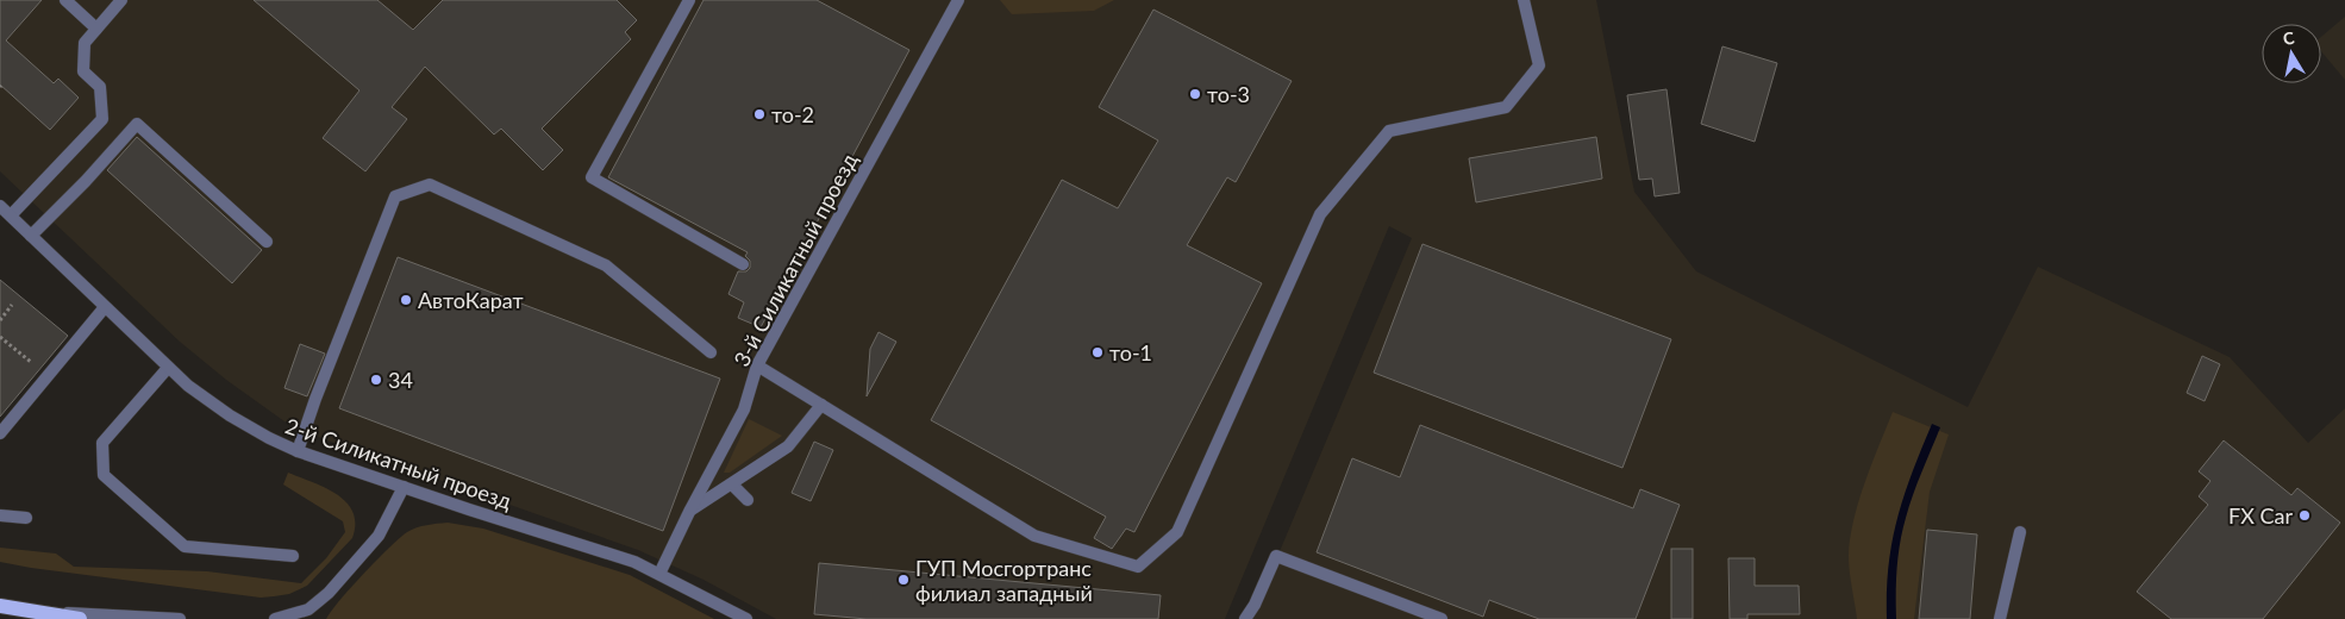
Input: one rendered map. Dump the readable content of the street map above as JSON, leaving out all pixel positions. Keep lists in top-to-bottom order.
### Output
{
  "streets": {
    "street": ["3-й Силикатный проезд", "2-й Силикатный проезд"]
  },
  "crossings": [
    ["3-й Силикатный проезд", "2-й Силикатный проезд"]
  ],
  "places": [
    "то-3",
    "то-2",
    "АвтоКарат",
    "то-1",
    "34",
    "FX Car",
    "ГУП Мосгортранс филиал западный"
  ],
  "north": "top"
}
